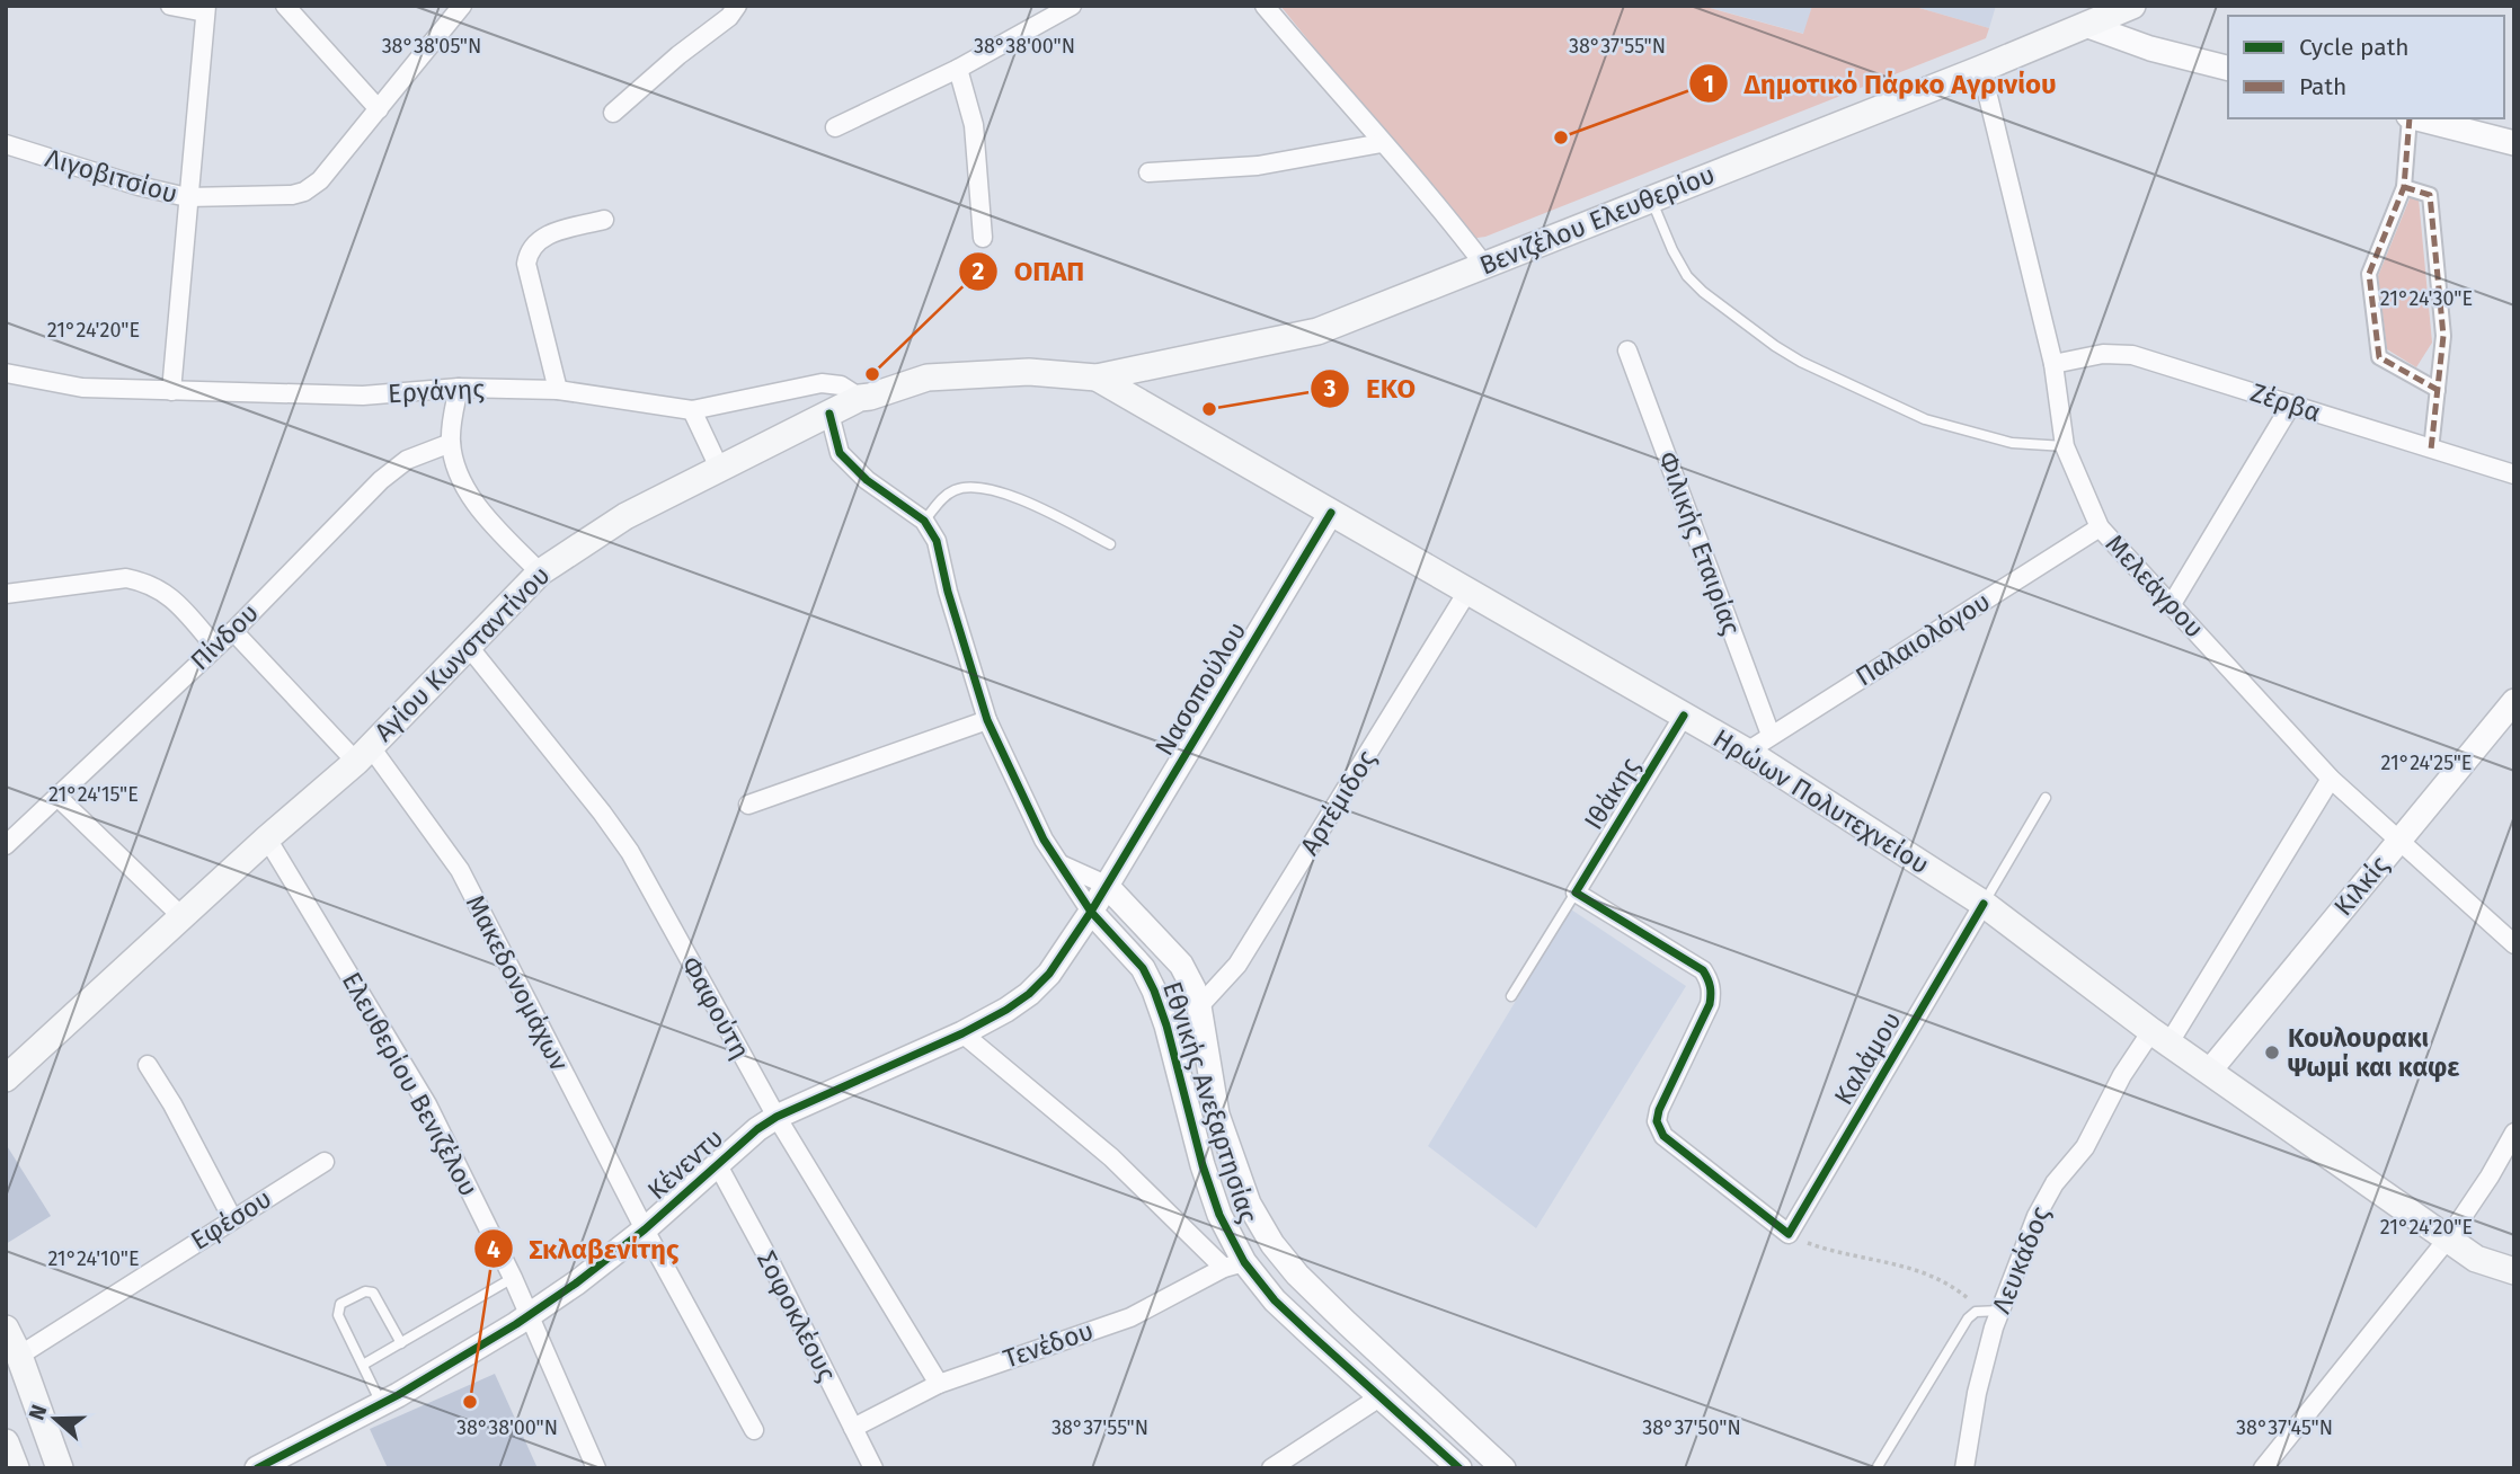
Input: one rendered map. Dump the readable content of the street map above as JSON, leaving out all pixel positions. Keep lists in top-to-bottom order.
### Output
{
  "streets": {
    "main road": ["Βενιζέλου Ελευθερίου", "Αγίου Κωνσταντίνου", "Ηρώων Πολυτεχνείου"],
    "street": [
      "Λιγοβιτσίου",
      "Εργάνης",
      "Ζέρβα",
      "Φιλικής Εταιρίας",
      "Μελεάγρου",
      "Πίνδου",
      "Παλαιολόγου",
      "Νασοπούλου",
      "Ιθάκης",
      "Αρτέμιδος",
      "Κιλκίς",
      "Μακεδονομάχων",
      "Φαφούτη",
      "Καλάμου",
      "Ελευθερίου Βενιζέλου",
      "Εθνικής Ανεξαρτησίας",
      "Κένεντυ",
      "Εφέσου",
      "Λευκάδος",
      "Σοφοκλέους",
      "Τενέδου"
    ]
  },
  "crossings": [
    ["Βενιζέλου Ελευθερίου", "Μελεάγρου"],
    ["Βενιζέλου Ελευθερίου", "Αγίου Κωνσταντίνου"],
    ["Βενιζέλου Ελευθερίου", "Ηρώων Πολυτεχνείου"],
    ["Εργάνης", "Αγίου Κωνσταντίνου"],
    ["Ζέρβα", "Μελεάγρου"],
    ["Φιλικής Εταιρίας", "Παλαιολόγου"],
    ["Μελεάγρου", "Παλαιολόγου"],
    ["Μελεάγρου", "Κιλκίς"],
    ["Μελεάγρου", "Λευκάδος"],
    ["Πίνδου", "Μακεδονομάχων"],
    ["Παλαιολόγου", "Ηρώων Πολυτεχνείου"],
    ["Αγίου Κωνσταντίνου", "Ηρώων Πολυτεχνείου"],
    ["Αγίου Κωνσταντίνου", "Μακεδονομάχων"],
    ["Αγίου Κωνσταντίνου", "Φαφούτη"],
    ["Αγίου Κωνσταντίνου", "Ελευθερίου Βενιζέλου"],
    ["Νασοπούλου", "Ηρώων Πολυτεχνείου"],
    ["Νασοπούλου", "Εθνικής Ανεξαρτησίας"],
    ["Νασοπούλου", "Κένεντυ"],
    ["Ιθάκης", "Ηρώων Πολυτεχνείου"],
    ["Ηρώων Πολυτεχνείου", "Αρτέμιδος"],
    ["Ηρώων Πολυτεχνείου", "Κιλκίς"],
    ["Ηρώων Πολυτεχνείου", "Καλάμου"],
    ["Ηρώων Πολυτεχνείου", "Λευκάδος"],
    ["Μακεδονομάχων", "Κένεντυ"],
    ["Φαφούτη", "Κένεντυ"],
    ["Φαφούτη", "Τενέδου"],
    ["Ελευθερίου Βενιζέλου", "Κένεντυ"],
    ["Εθνικής Ανεξαρτησίας", "Κένεντυ"],
    ["Εθνικής Ανεξαρτησίας", "Τενέδου"],
    ["Κένεντυ", "Σοφοκλέους"],
    ["Σοφοκλέους", "Τενέδου"]
  ],
  "places": [
    "Δημοτικό Πάρκο Αγρινίου",
    "ΟΠΑΠ",
    "EKO",
    "Κουλουρακι Ψωμί και καφε",
    "Σκλαβενίτης"
  ],
  "legend": ["Cycle path", "Path"],
  "north": "left",
  "coordinates": [
    "38°38'05\"N",
    "38°38'00\"N",
    "38°37'55\"N",
    "21°24'30\"E",
    "21°24'20\"E",
    "21°24'25\"E",
    "21°24'15\"E",
    "21°24'10\"E",
    "38°37'50\"N",
    "38°37'45\"N"
  ]
}
